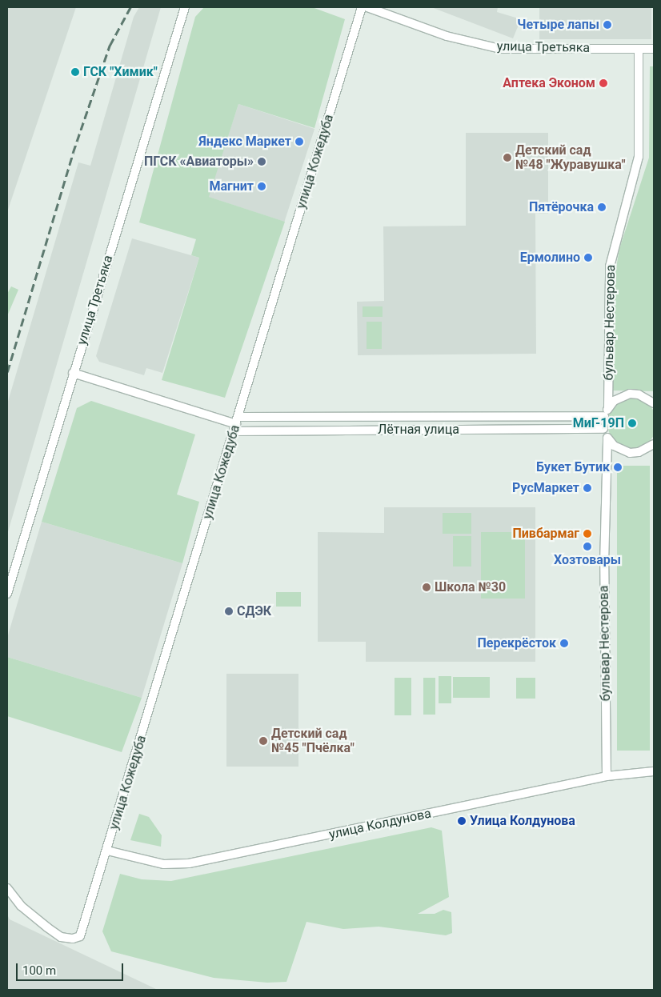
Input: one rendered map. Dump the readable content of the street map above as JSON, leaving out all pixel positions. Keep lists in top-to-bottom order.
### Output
{
  "streets": {
    "street": [
      "улица Третьяка",
      "улица Кожедуба",
      "бульвар Нестерова",
      "Лётная улица",
      "улица Колдунова"
    ]
  },
  "crossings": [
    ["улица Третьяка", "бульвар Нестерова"],
    ["улица Третьяка", "Лётная улица"],
    ["улица Кожедуба", "Лётная улица"],
    ["улица Кожедуба", "улица Колдунова"],
    ["бульвар Нестерова", "улица Колдунова"]
  ],
  "places": [
    "Четыре лапы",
    "ГСК \"Химик\"",
    "Аптека Эконом",
    "Яндекс Маркет",
    "Детский сад №48 \"Журавушка\"",
    "ПГСК «Авиаторы»",
    "Магнит",
    "Пятёрочка",
    "Ермолино",
    "МиГ-19П",
    "Букет Бутик",
    "РусМаркет",
    "Пивбармаг",
    "Хозтовары",
    "Школа №30",
    "СДЭК",
    "Перекрёсток",
    "Детский сад №45 \"Пчёлка\"",
    "Улица Колдунова"
  ],
  "scale_bar": "100 m"
}
